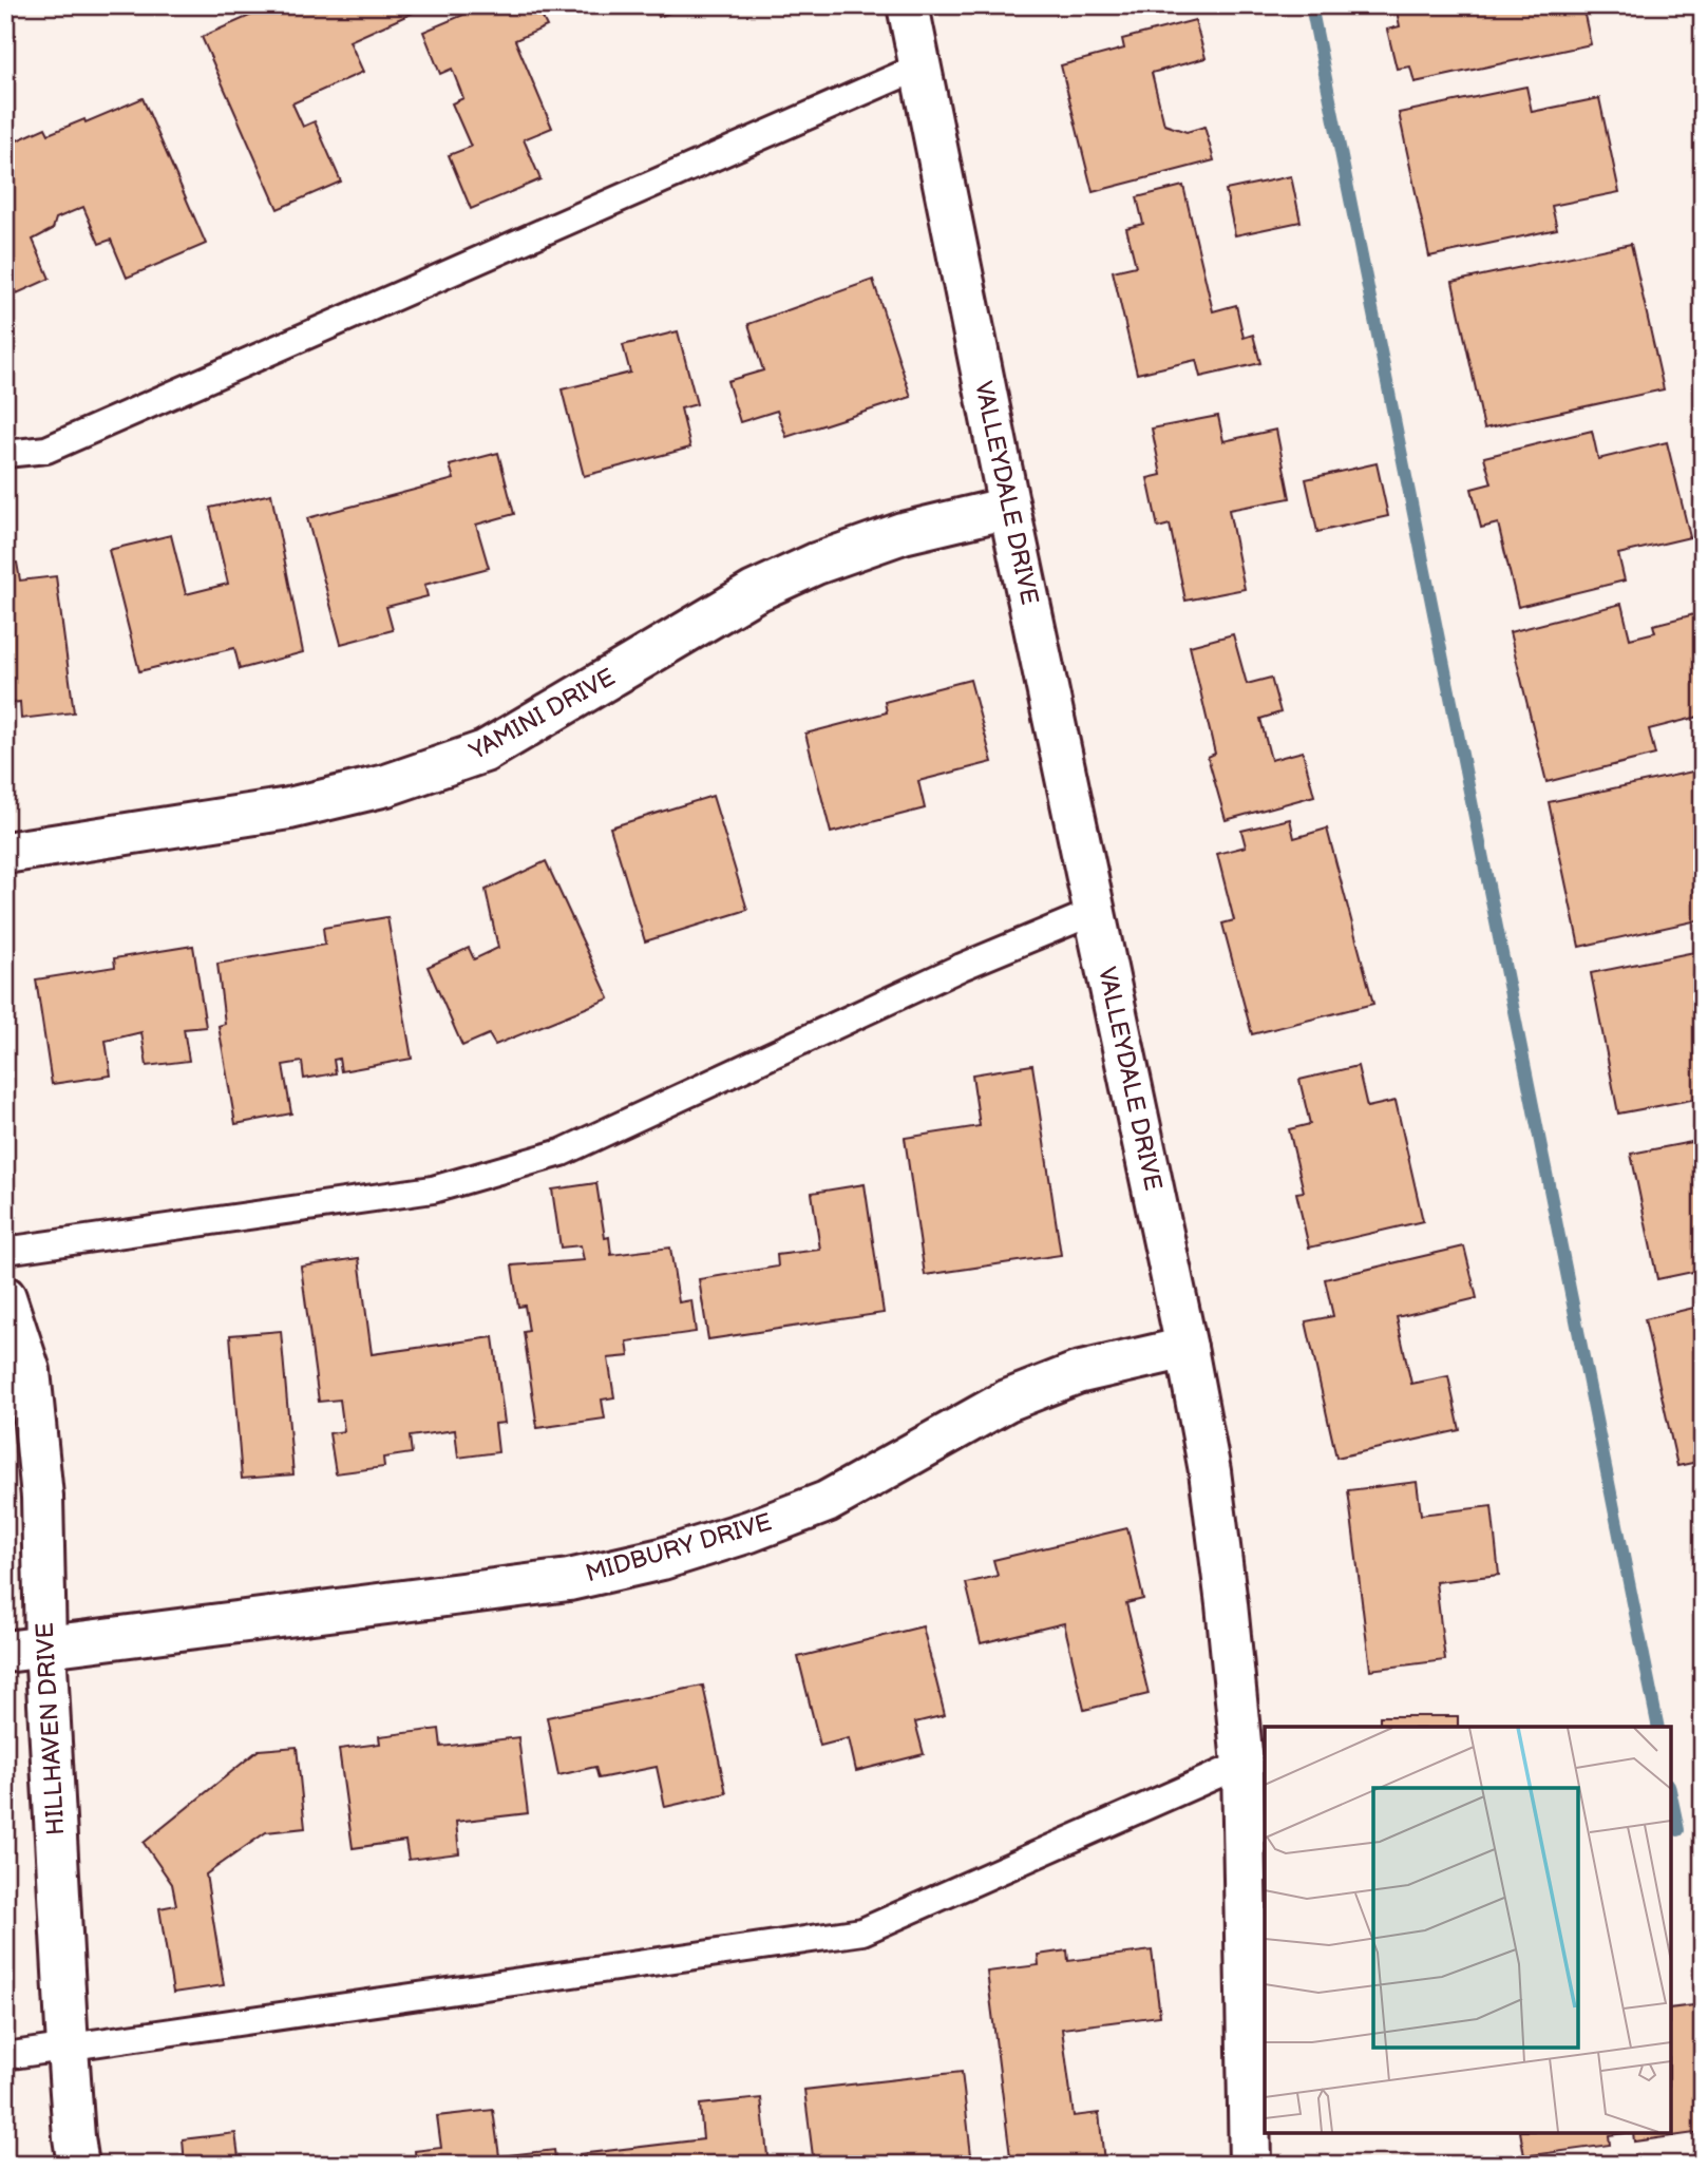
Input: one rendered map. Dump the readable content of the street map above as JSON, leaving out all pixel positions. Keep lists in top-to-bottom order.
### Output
{
  "streets": {
    "street": [
      "VALLEYDALE DRIVE",
      "YAMINI DRIVE",
      "MIDBURY DRIVE",
      "HILLHAVEN DRIVE"
    ]
  },
  "crossings": [
    ["VALLEYDALE DRIVE", "YAMINI DRIVE"],
    ["VALLEYDALE DRIVE", "MIDBURY DRIVE"],
    ["MIDBURY DRIVE", "HILLHAVEN DRIVE"]
  ]
}
